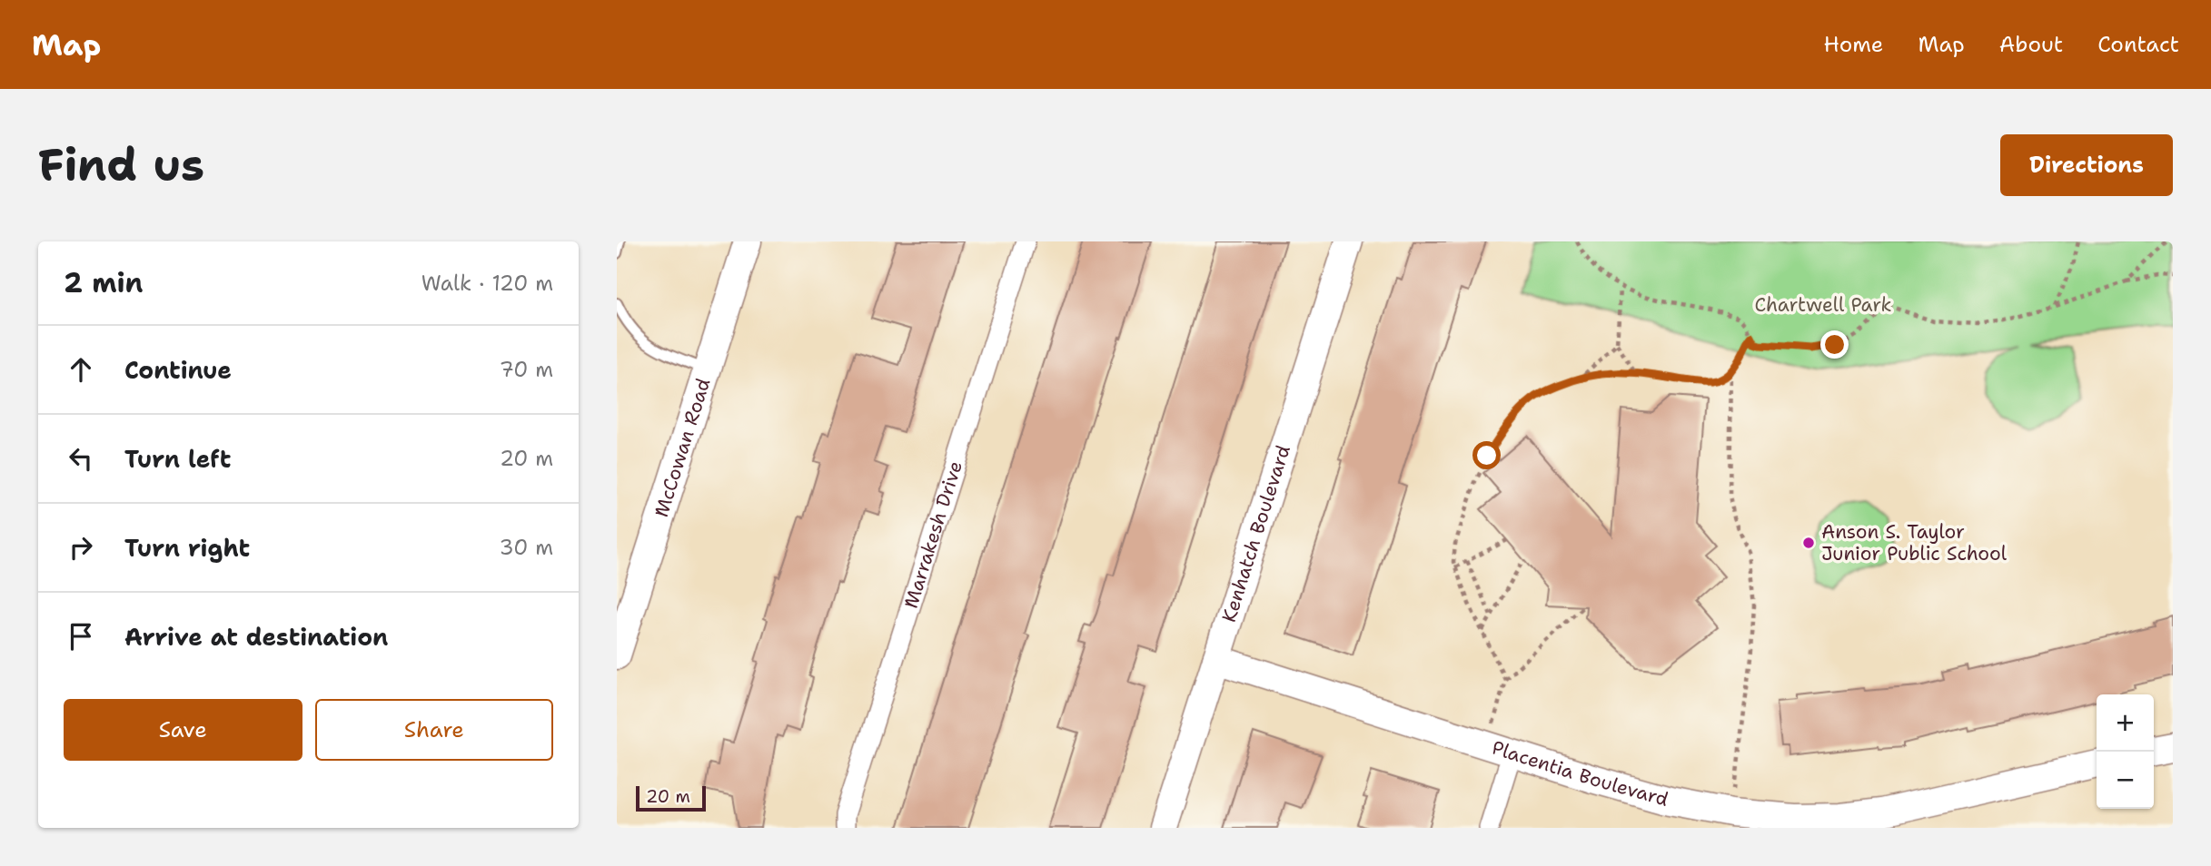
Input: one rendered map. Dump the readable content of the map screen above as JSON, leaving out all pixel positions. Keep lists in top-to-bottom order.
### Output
{
  "streets": {
    "street": [
      "McCowan Road",
      "Marrakesh Drive",
      "Kenhatch Boulevard",
      "Placentia Boulevard"
    ]
  },
  "crossings": [
    ["Kenhatch Boulevard", "Placentia Boulevard"]
  ],
  "parks": ["Chartwell Park"],
  "places": ["Anson S. Taylor Junior Public School"],
  "scale_bar": "20 m",
  "page": {
    "header": "Map",
    "nav": [
      "Home",
      "Map",
      "About",
      "Contact"
    ],
    "buttons": [
      "Directions",
      ["Save", "Share"]
    ],
    "title": "Find us",
    "heading": ["2 min", "Walk · 120 m"],
    "list": [
      ["Continue", "70 m"],
      ["Turn left", "20 m"],
      ["Turn right", "30 m"],
      "Arrive at destination"
    ],
    "map_buttons": ["+", "−"],
    "scale": "20 m"
  }
}
